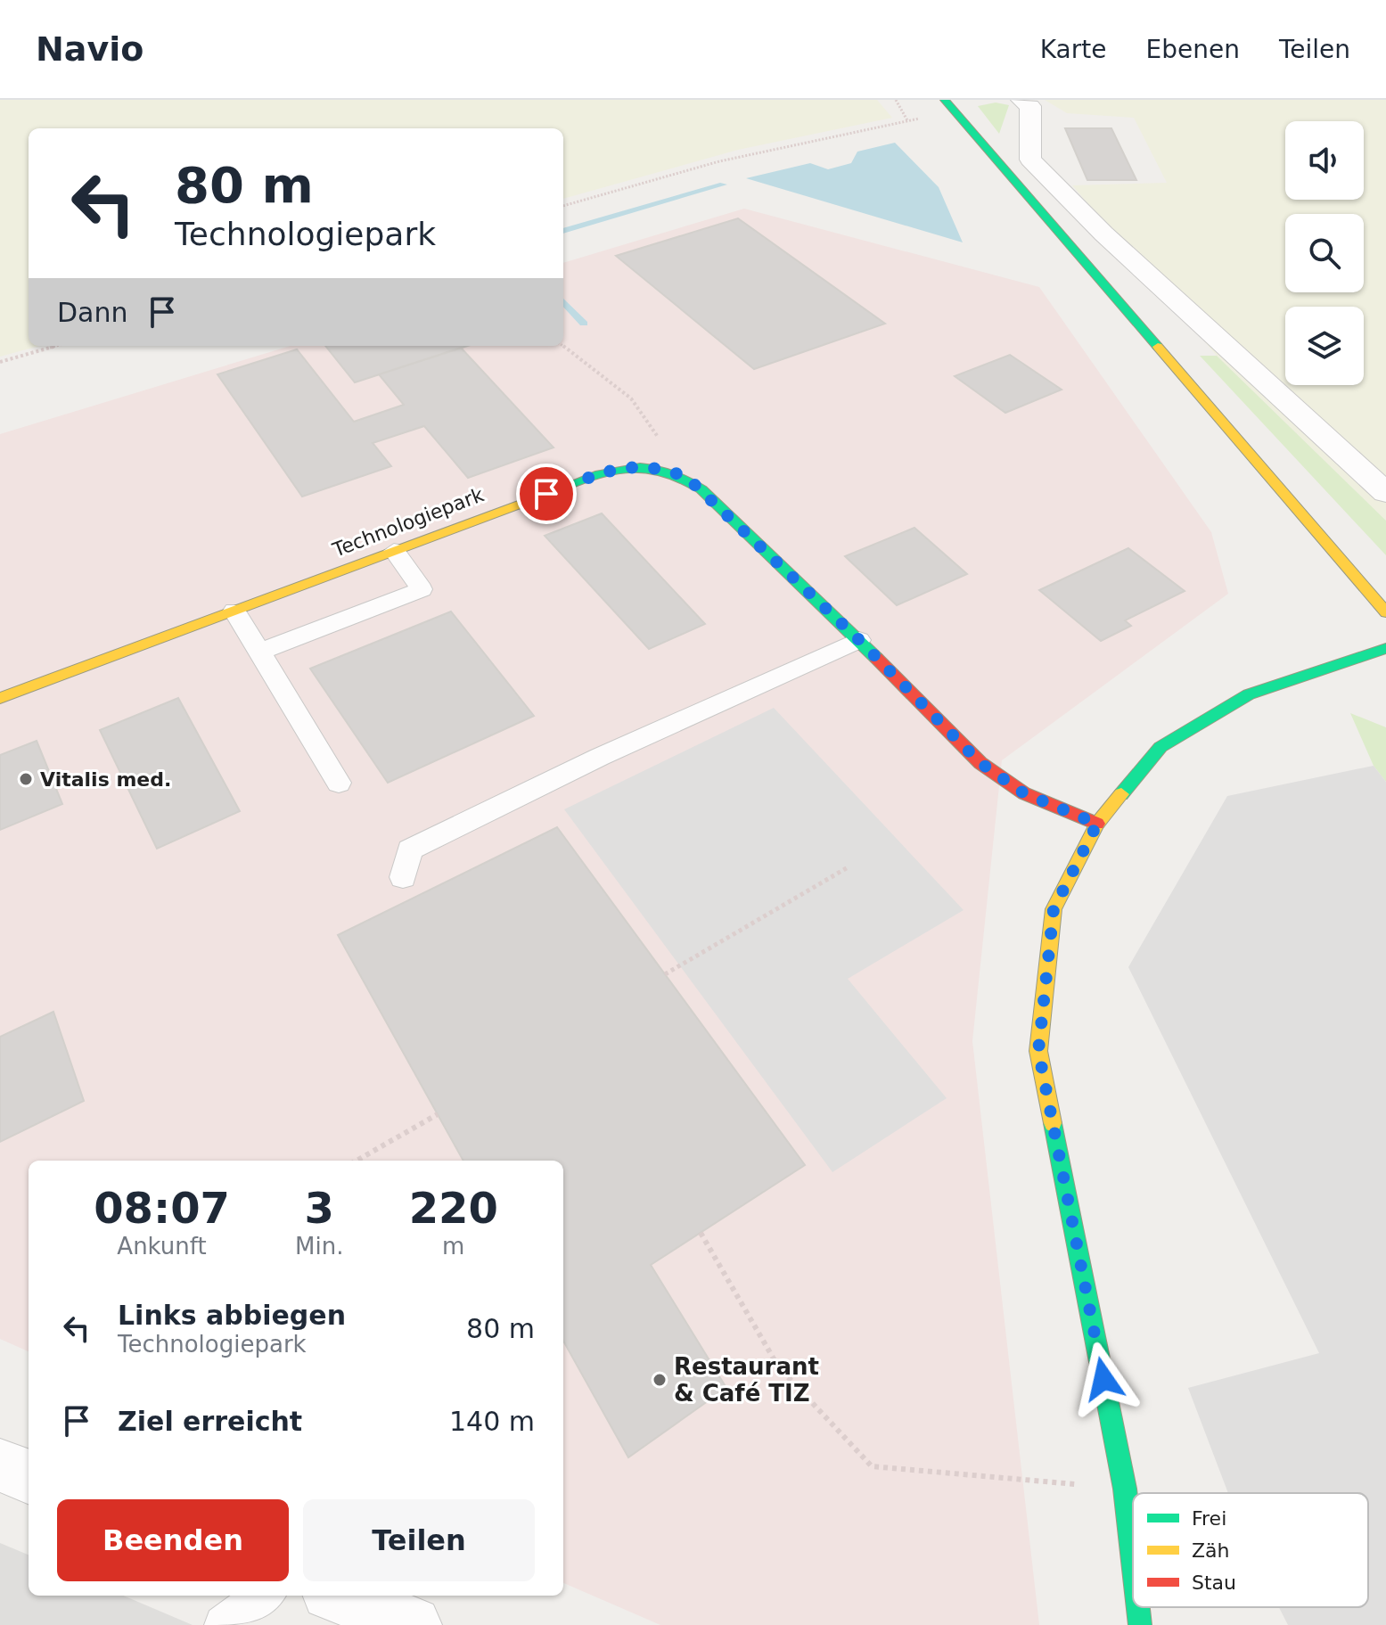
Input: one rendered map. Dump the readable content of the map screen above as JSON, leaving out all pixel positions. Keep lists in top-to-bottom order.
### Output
{
  "streets": {
    "street": ["Technologiepark"]
  },
  "places": ["Vitalis med.", "Restaurant & Café TIZ"],
  "legend": ["Frei", "Zäh", "Stau"],
  "page": {
    "header": "Navio",
    "nav": ["Karte", "Ebenen", "Teilen"],
    "turn": ["80 m", "Technologiepark"],
    "then": "Dann",
    "eta": [
      "08:07",
      "Ankunft",
      "3",
      "Min.",
      "220",
      "m"
    ],
    "list": [
      {
        "name": "Links abbiegen",
        "note": "Technologiepark",
        "value": "80 m"
      },
      {
        "name": "Ziel erreicht",
        "value": "140 m"
      }
    ],
    "buttons": ["Beenden", "Teilen"]
  }
}
